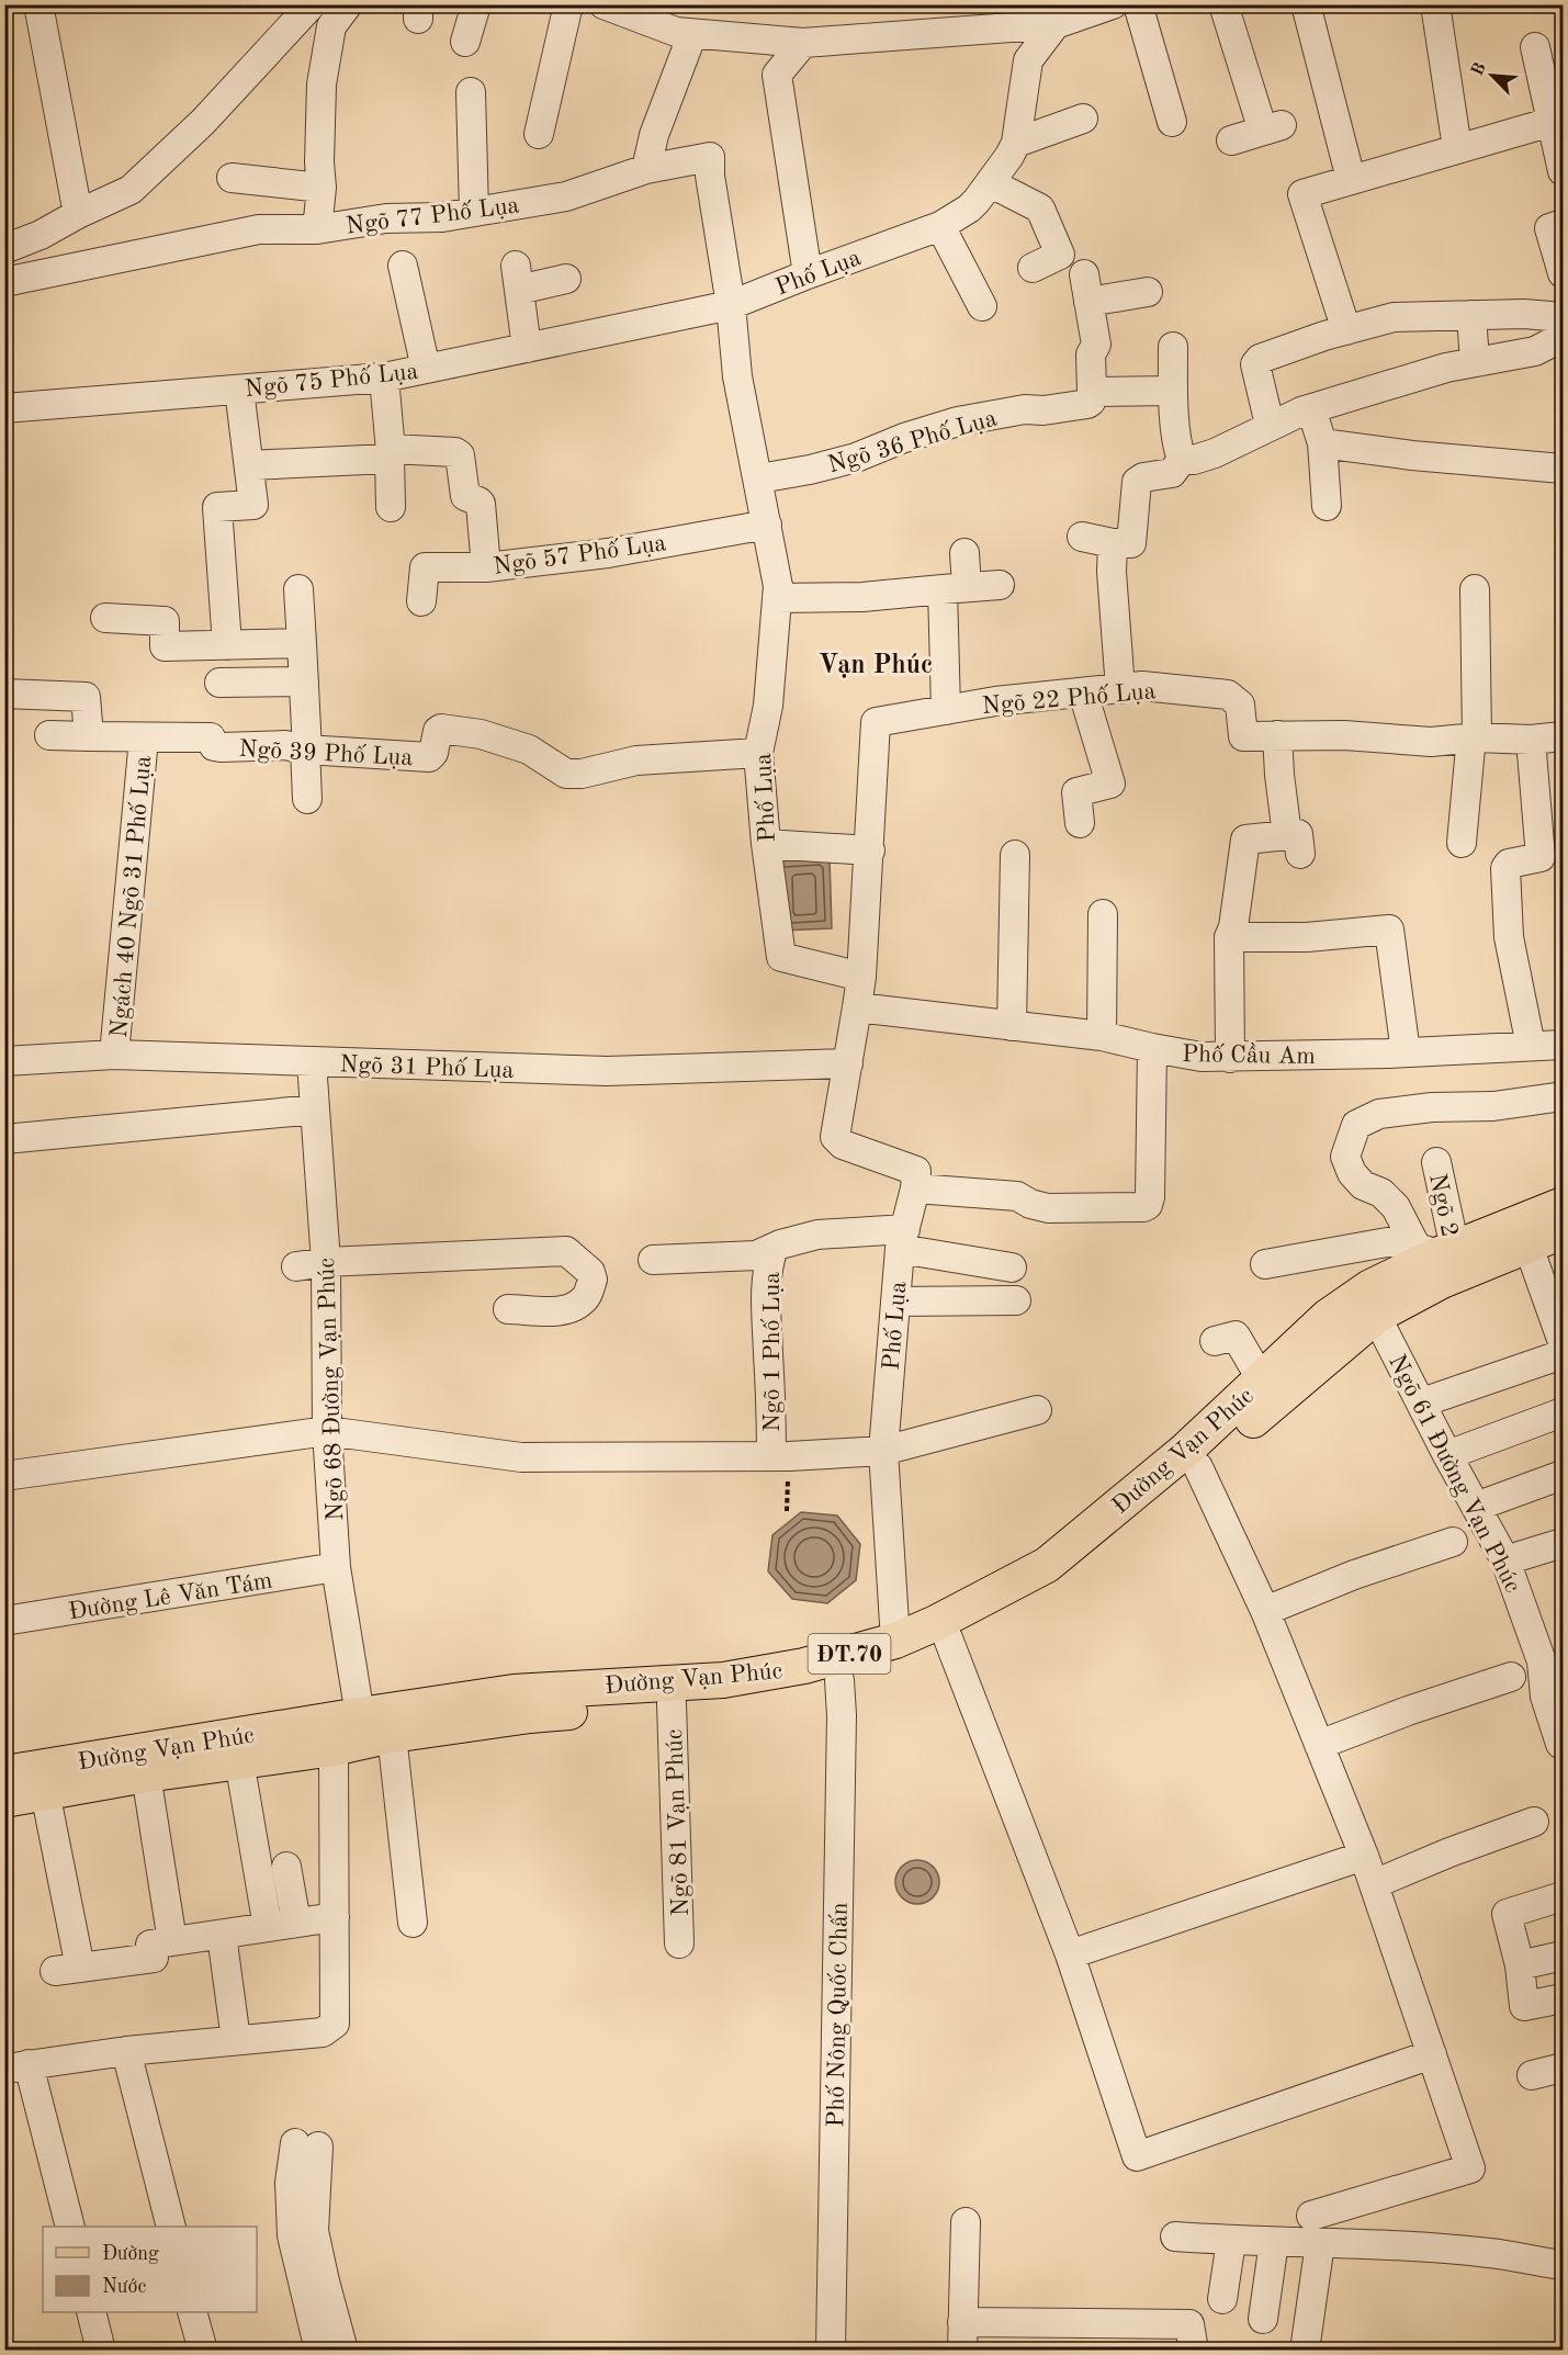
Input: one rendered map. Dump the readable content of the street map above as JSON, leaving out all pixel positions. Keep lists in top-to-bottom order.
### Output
{
  "streets": {
    "main road": ["Đường Vạn Phúc", "ĐT.70"],
    "street": [
      "Ngõ 77 Phố Lụa",
      "Phố Lụa",
      "Ngõ 75 Phố Lụa",
      "Ngõ 36 Phố Lụa",
      "Ngõ 57 Phố Lụa",
      "Ngõ 22 Phố Lụa",
      "Ngõ 39 Phố Lụa",
      "Ngách 40 Ngõ 31 Phố Lụa",
      "Phố Cầu Am",
      "Ngõ 31 Phố Lụa",
      "Ngõ 2",
      "Ngõ 1 Phố Lụa",
      "Ngõ 68 Đường Vạn Phúc",
      "Ngõ 61 Đường Vạn Phúc",
      "Đường Lê Văn Tám",
      "Ngõ 81 Vạn Phúc",
      "Phố Nông Quốc Chấn"
    ]
  },
  "crossings": [
    ["Ngõ 77 Phố Lụa", "Phố Lụa"],
    ["Ngõ 77 Phố Lụa", "Ngõ 75 Phố Lụa"],
    ["Phố Lụa", "Ngõ 75 Phố Lụa"],
    ["Phố Lụa", "Ngõ 36 Phố Lụa"],
    ["Phố Lụa", "Ngõ 57 Phố Lụa"],
    ["Phố Lụa", "Ngõ 22 Phố Lụa"],
    ["Phố Lụa", "Ngõ 39 Phố Lụa"],
    ["Phố Lụa", "Đường Vạn Phúc"],
    ["Ngõ 39 Phố Lụa", "Ngách 40 Ngõ 31 Phố Lụa"],
    ["Ngách 40 Ngõ 31 Phố Lụa", "Ngõ 31 Phố Lụa"],
    ["Ngõ 31 Phố Lụa", "Ngõ 68 Đường Vạn Phúc"],
    ["Ngõ 2", "Đường Vạn Phúc"],
    ["Ngõ 68 Đường Vạn Phúc", "Đường Vạn Phúc"],
    ["Ngõ 68 Đường Vạn Phúc", "Đường Lê Văn Tám"],
    ["Đường Vạn Phúc", "Ngõ 61 Đường Vạn Phúc"],
    ["Đường Vạn Phúc", "Ngõ 81 Vạn Phúc"],
    ["Đường Vạn Phúc", "Phố Nông Quốc Chấn"]
  ],
  "districts": ["Vạn Phúc"],
  "legend": ["Đường", "Nước"],
  "north": "top left"
}
